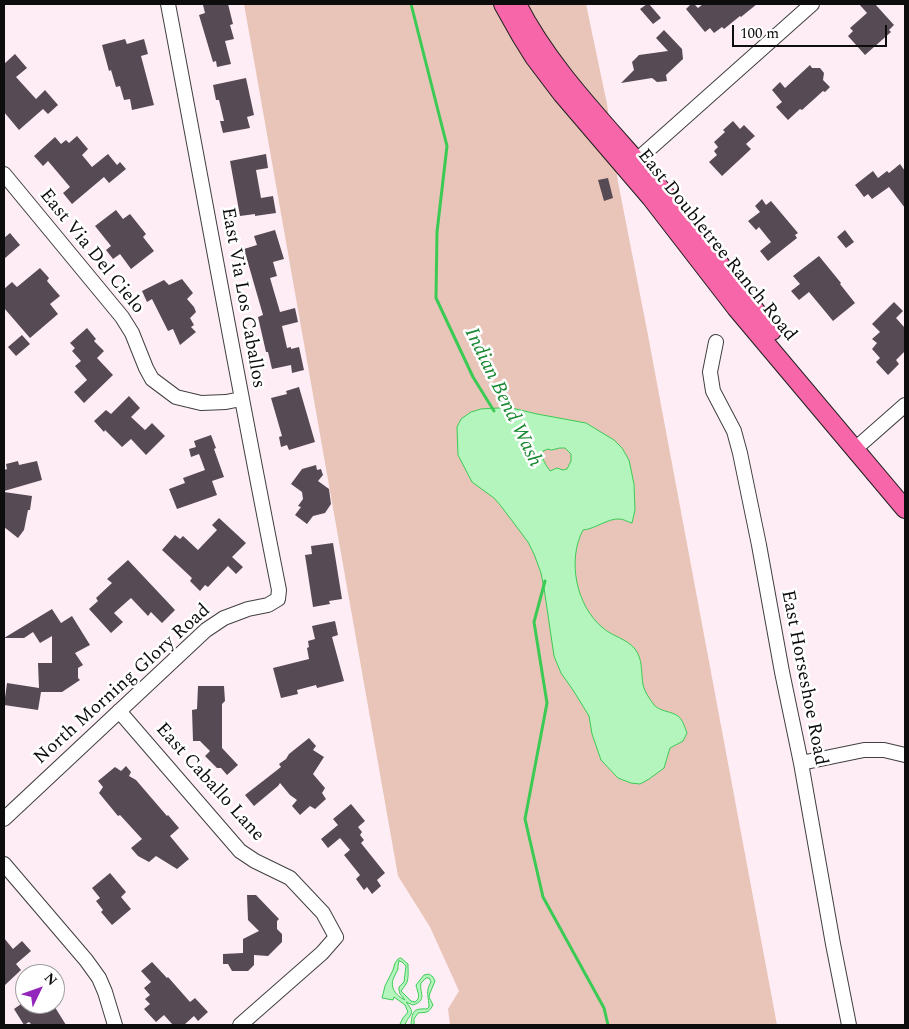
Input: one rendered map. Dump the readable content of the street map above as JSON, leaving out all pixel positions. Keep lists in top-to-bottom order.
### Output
{
  "streets": {
    "main road": ["East Doubletree Ranch Road"],
    "street": [
      "East Via Del Cielo",
      "East Via Los Caballos",
      "East Horseshoe Road",
      "North Morning Glory Road",
      "East Caballo Lane"
    ]
  },
  "crossings": [
    ["East Via Del Cielo", "East Via Los Caballos"],
    ["East Via Los Caballos", "North Morning Glory Road"],
    ["North Morning Glory Road", "East Caballo Lane"]
  ],
  "water": ["Indian Bend Wash"],
  "scale_bar": "100 m",
  "north": "top right"
}
